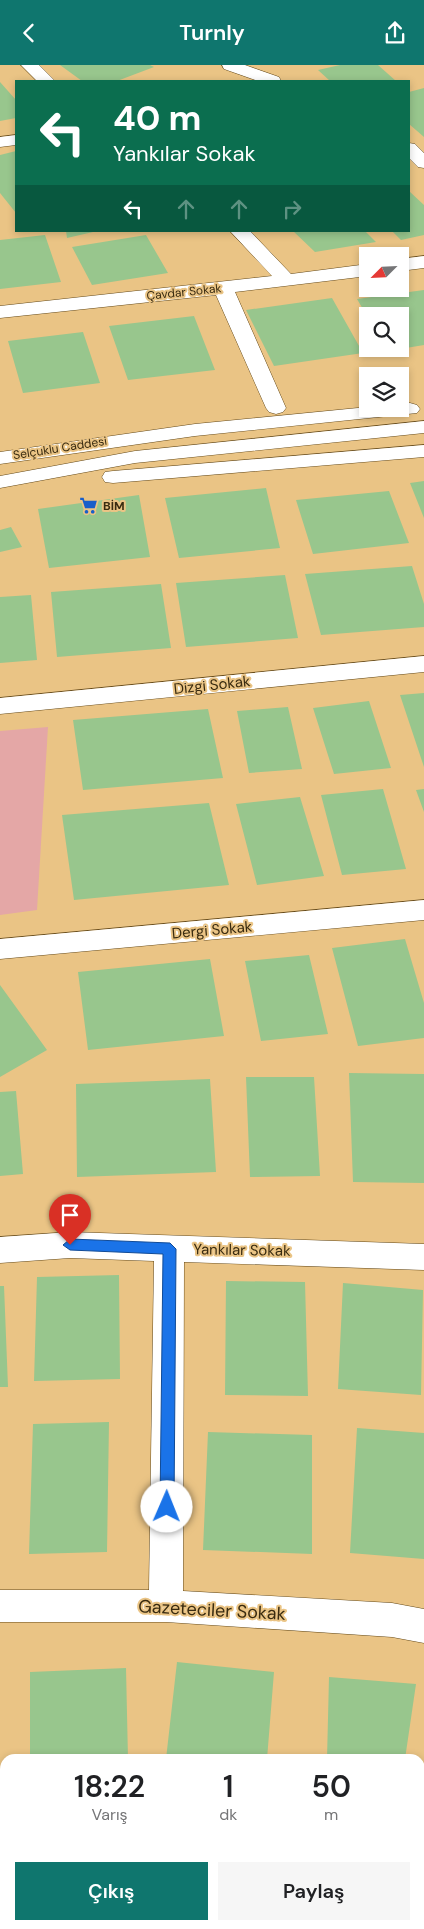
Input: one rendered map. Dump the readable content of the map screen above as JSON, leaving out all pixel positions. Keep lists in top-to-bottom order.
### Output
{
  "streets": {
    "street": [
      "Çavdar Sokak",
      "Selçuklu Caddesi",
      "Dizgi Sokak",
      "Dergi Sokak",
      "Yankılar Sokak",
      "Gazeteciler Sokak"
    ]
  },
  "places": {
    "supermarket": ["BİM"]
  },
  "north": "bottom left",
  "page": {
    "header": "Turnly",
    "turn": ["40 m", "Yankılar Sokak"],
    "eta": [
      "18:22",
      "Varış",
      "1",
      "dk",
      "50",
      "m"
    ],
    "buttons": ["Çıkış", "Paylaş"]
  }
}
